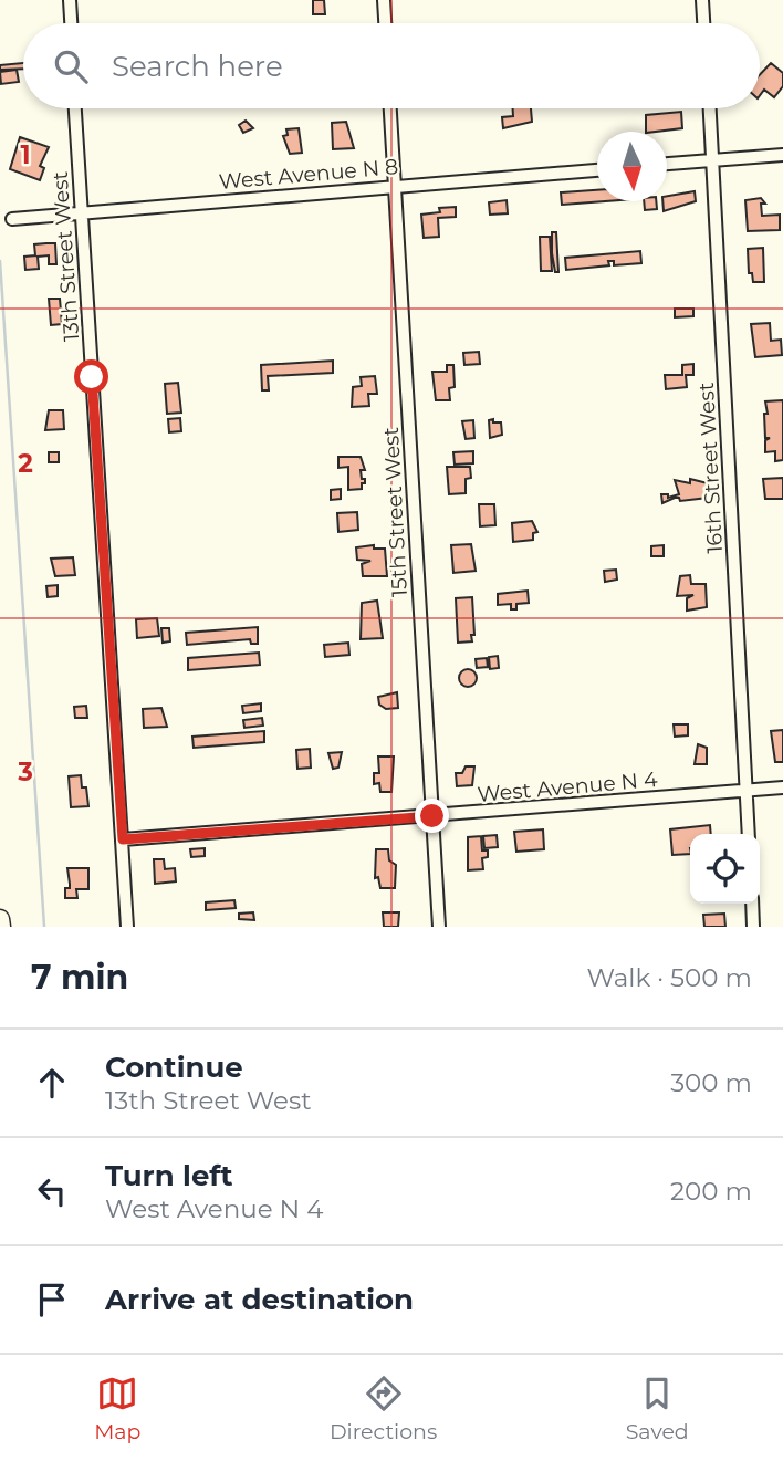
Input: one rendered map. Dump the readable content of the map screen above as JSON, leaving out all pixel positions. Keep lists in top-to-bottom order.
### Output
{
  "streets": {
    "street": [
      "West Avenue N 8",
      "13th Street West",
      "16th Street West",
      "15th Street West",
      "West Avenue N 4"
    ]
  },
  "crossings": [
    ["West Avenue N 8", "13th Street West"],
    ["West Avenue N 8", "15th Street West"],
    ["13th Street West", "West Avenue N 4"],
    ["16th Street West", "West Avenue N 4"],
    ["15th Street West", "West Avenue N 4"]
  ],
  "north": "bottom",
  "page": {
    "search": "Search here",
    "heading": ["7 min", "Walk · 500 m"],
    "list": [
      ["Continue", "13th Street West", "300 m"],
      ["Turn left", "West Avenue N 4", "200 m"],
      "Arrive at destination"
    ],
    "nav": ["Map", "Directions", "Saved"]
  },
  "grid": {
    "rows": ["1", "2", "3"]
  }
}
